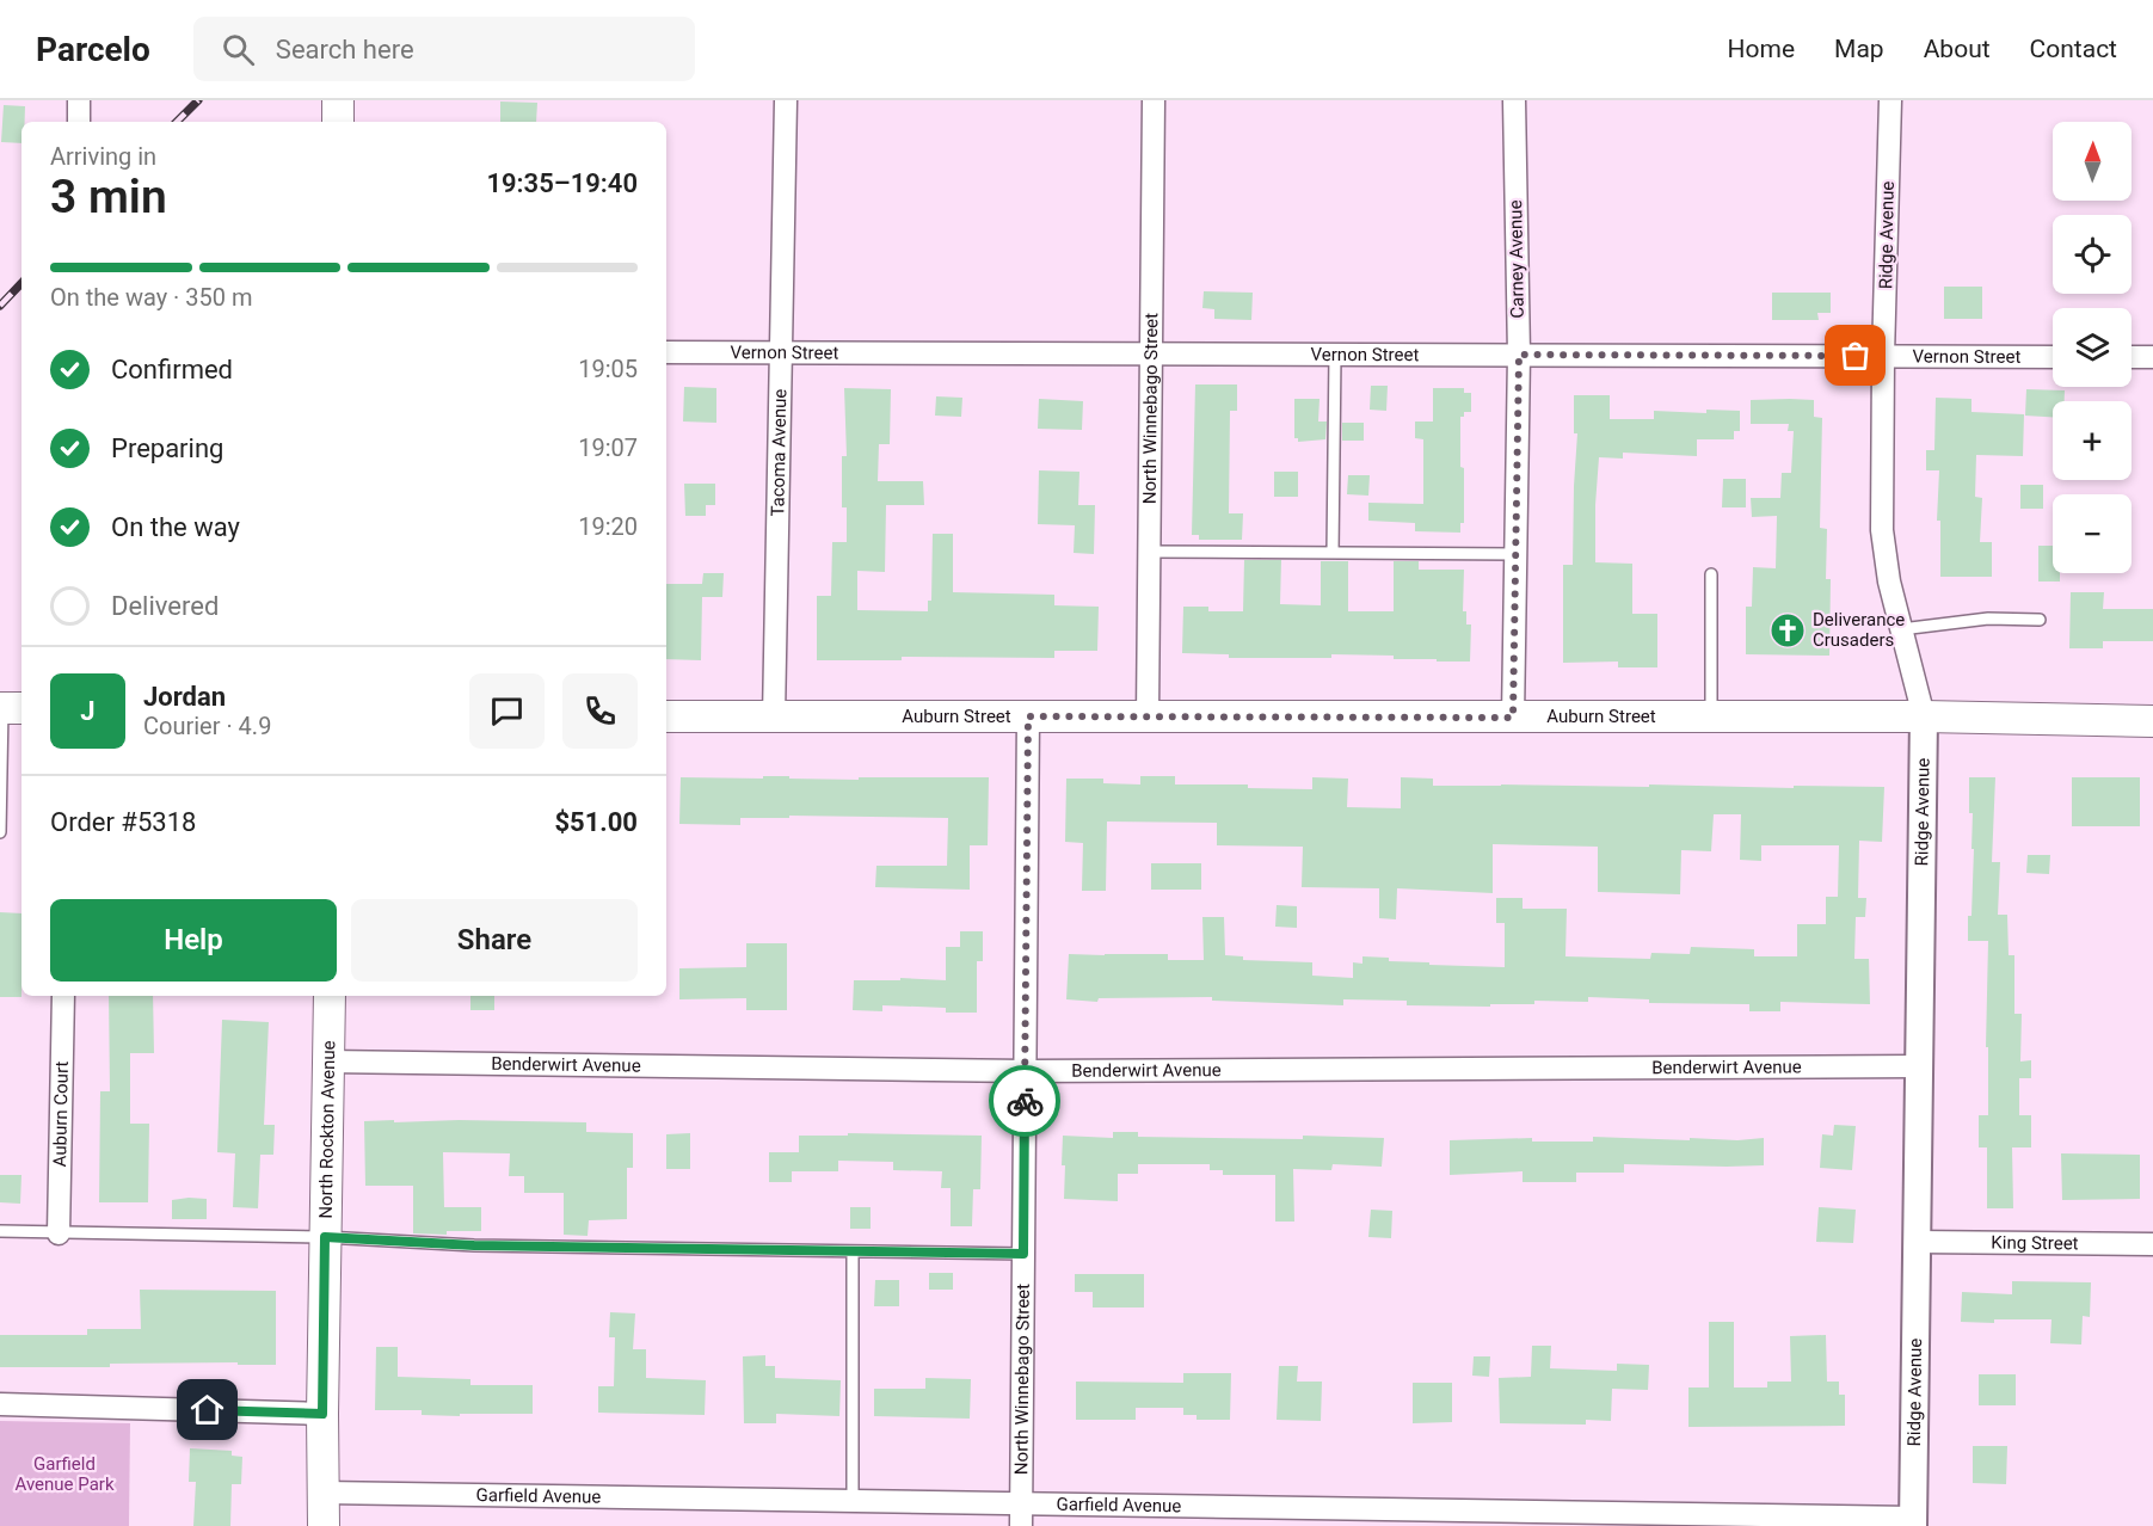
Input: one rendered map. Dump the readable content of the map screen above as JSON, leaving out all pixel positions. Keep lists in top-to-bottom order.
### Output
{
  "streets": {
    "main road": ["Auburn Street", "North Rockton Avenue"],
    "street": [
      "Ridge Avenue",
      "Carney Avenue",
      "Vernon Street",
      "North Winnebago Street",
      "Tacoma Avenue",
      "Benderwirt Avenue",
      "Auburn Court",
      "King Street",
      "Garfield Avenue"
    ]
  },
  "crossings": [
    ["Ridge Avenue", "Vernon Street"],
    ["Ridge Avenue", "Auburn Street"],
    ["Ridge Avenue", "Benderwirt Avenue"],
    ["Ridge Avenue", "King Street"],
    ["Ridge Avenue", "Garfield Avenue"],
    ["Carney Avenue", "Vernon Street"],
    ["Carney Avenue", "Auburn Street"],
    ["Vernon Street", "North Winnebago Street"],
    ["Vernon Street", "Tacoma Avenue"],
    ["North Winnebago Street", "Auburn Street"],
    ["North Winnebago Street", "Benderwirt Avenue"],
    ["North Winnebago Street", "Garfield Avenue"],
    ["Tacoma Avenue", "Auburn Street"],
    ["Benderwirt Avenue", "North Rockton Avenue"],
    ["North Rockton Avenue", "Garfield Avenue"]
  ],
  "parks": ["Garfield Avenue Park"],
  "places": {
    "church": ["Deliverance Crusaders"]
  },
  "north": "top",
  "page": {
    "header": "Parcelo",
    "search": "Search here",
    "nav": [
      "Home",
      "Map",
      "About",
      "Contact"
    ],
    "map_buttons": ["+", "−"],
    "heading": ["3 min", "Arriving in", "19:35–19:40"],
    "panel": [
      "Jordan",
      "Courier · 4.9",
      "Order #5318",
      "$51.00"
    ],
    "bar": "On the way · 350 m",
    "list": [
      ["Confirmed", "19:05"],
      ["Preparing", "19:07"],
      ["On the way", "19:20"],
      "Delivered"
    ],
    "round": "J",
    "buttons": ["Help", "Share"]
  }
}
